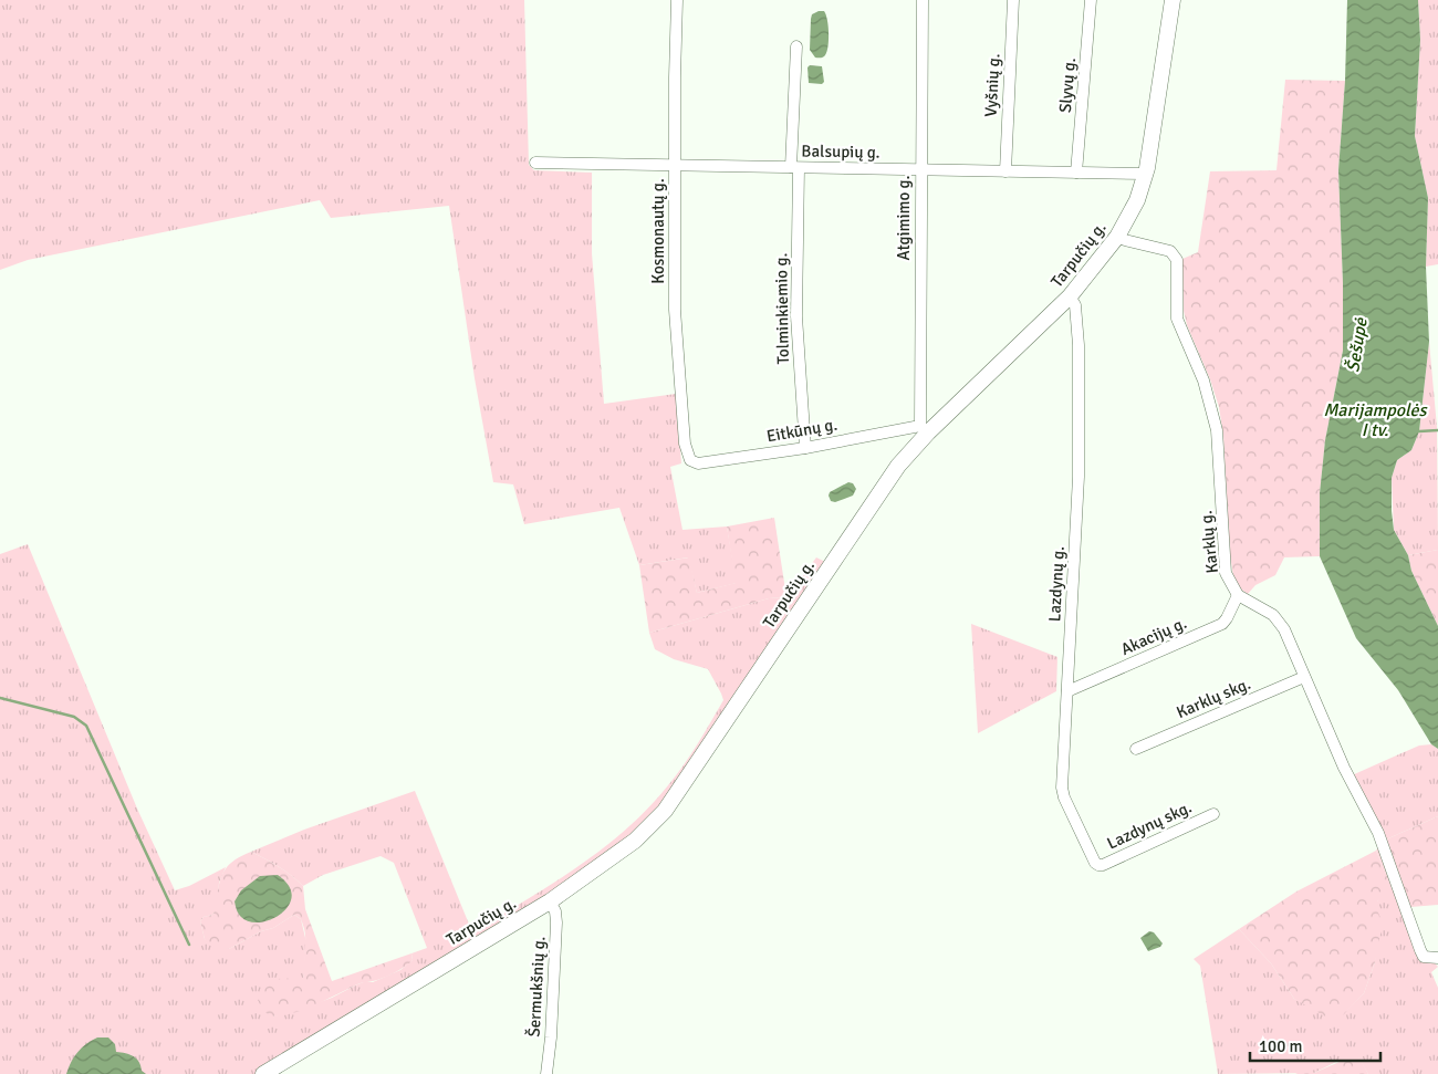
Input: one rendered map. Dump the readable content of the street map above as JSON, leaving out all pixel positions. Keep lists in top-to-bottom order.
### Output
{
  "streets": {
    "main road": ["Tarpučių g."],
    "street": [
      "Vyšnių g.",
      "Slyvų g.",
      "Balsupių g.",
      "Atgimimo g.",
      "Kosmonautų g.",
      "Tolminkiemio g.",
      "Eitkūnų g.",
      "Karklų g.",
      "Lazdynų g.",
      "Akacijų g.",
      "Karklų skg.",
      "Lazdynų skg.",
      "Šermukšnių g."
    ]
  },
  "crossings": [
    ["Vyšnių g.", "Balsupių g."],
    ["Slyvų g.", "Balsupių g."],
    ["Balsupių g.", "Atgimimo g."],
    ["Balsupių g.", "Kosmonautų g."],
    ["Balsupių g.", "Tarpučių g."],
    ["Balsupių g.", "Tolminkiemio g."],
    ["Atgimimo g.", "Tarpučių g."],
    ["Atgimimo g.", "Eitkūnų g."],
    ["Kosmonautų g.", "Eitkūnų g."],
    ["Tarpučių g.", "Eitkūnų g."],
    ["Tarpučių g.", "Karklų g."],
    ["Tarpučių g.", "Lazdynų g."],
    ["Tarpučių g.", "Šermukšnių g."],
    ["Tolminkiemio g.", "Eitkūnų g."],
    ["Karklų g.", "Akacijų g."],
    ["Lazdynų g.", "Akacijų g."],
    ["Lazdynų g.", "Lazdynų skg."]
  ],
  "water": ["Šešupė", "Marijampolės I tv."],
  "scale_bar": "100 m"
}
